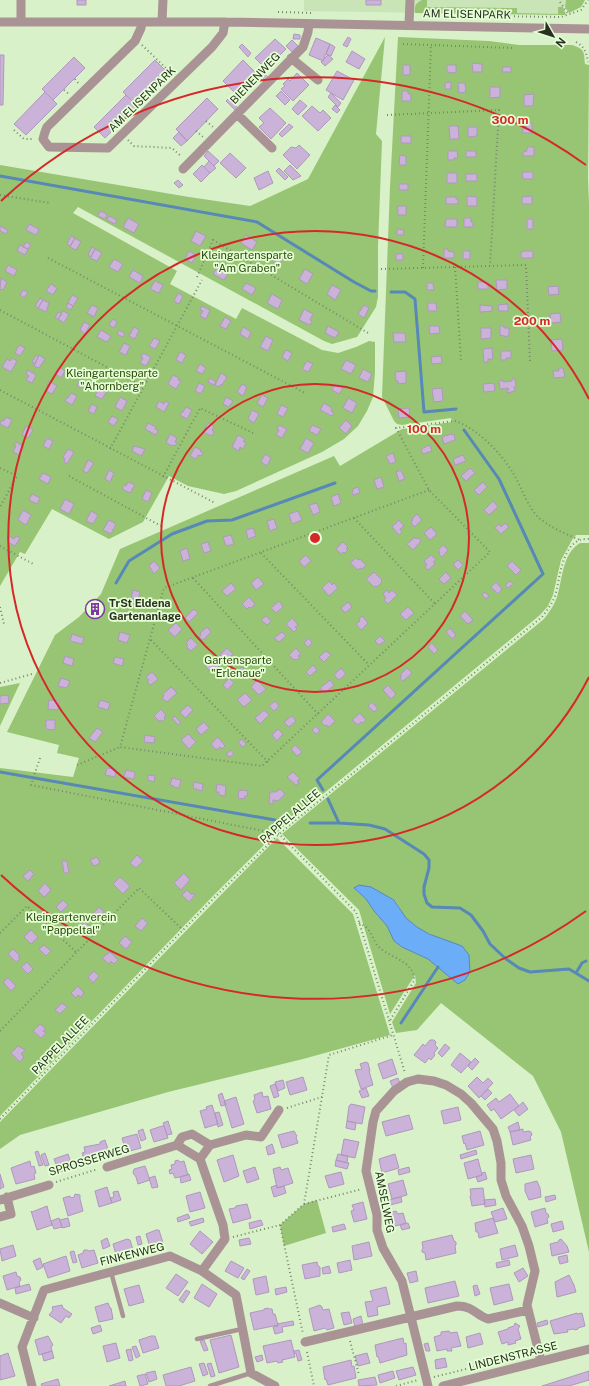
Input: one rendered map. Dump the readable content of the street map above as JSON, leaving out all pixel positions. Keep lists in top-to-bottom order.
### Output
{
  "streets": {
    "street": [
      "AM ELISENPARK",
      "BIENENWEG",
      "SPROSSERWEG",
      "AMSELWEG",
      "FINKENWEG",
      "LINDENSTRASSE"
    ],
    "path": ["PAPPELALLEE"]
  },
  "crossings": [
    ["AM ELISENPARK", "BIENENWEG"]
  ],
  "parks": [
    "Kleingartensparte \"Am Graben\"",
    "Kleingartensparte \"Ahornberg\"",
    "Gartensparte \"Erlenaue\"",
    "Kleingartenverein \"Pappeltal\""
  ],
  "places": {
    "building": ["TrSt Eldena Gartenanlage"]
  },
  "north": "bottom right",
  "rings": ["300 m", "200 m", "100 m"]
}
